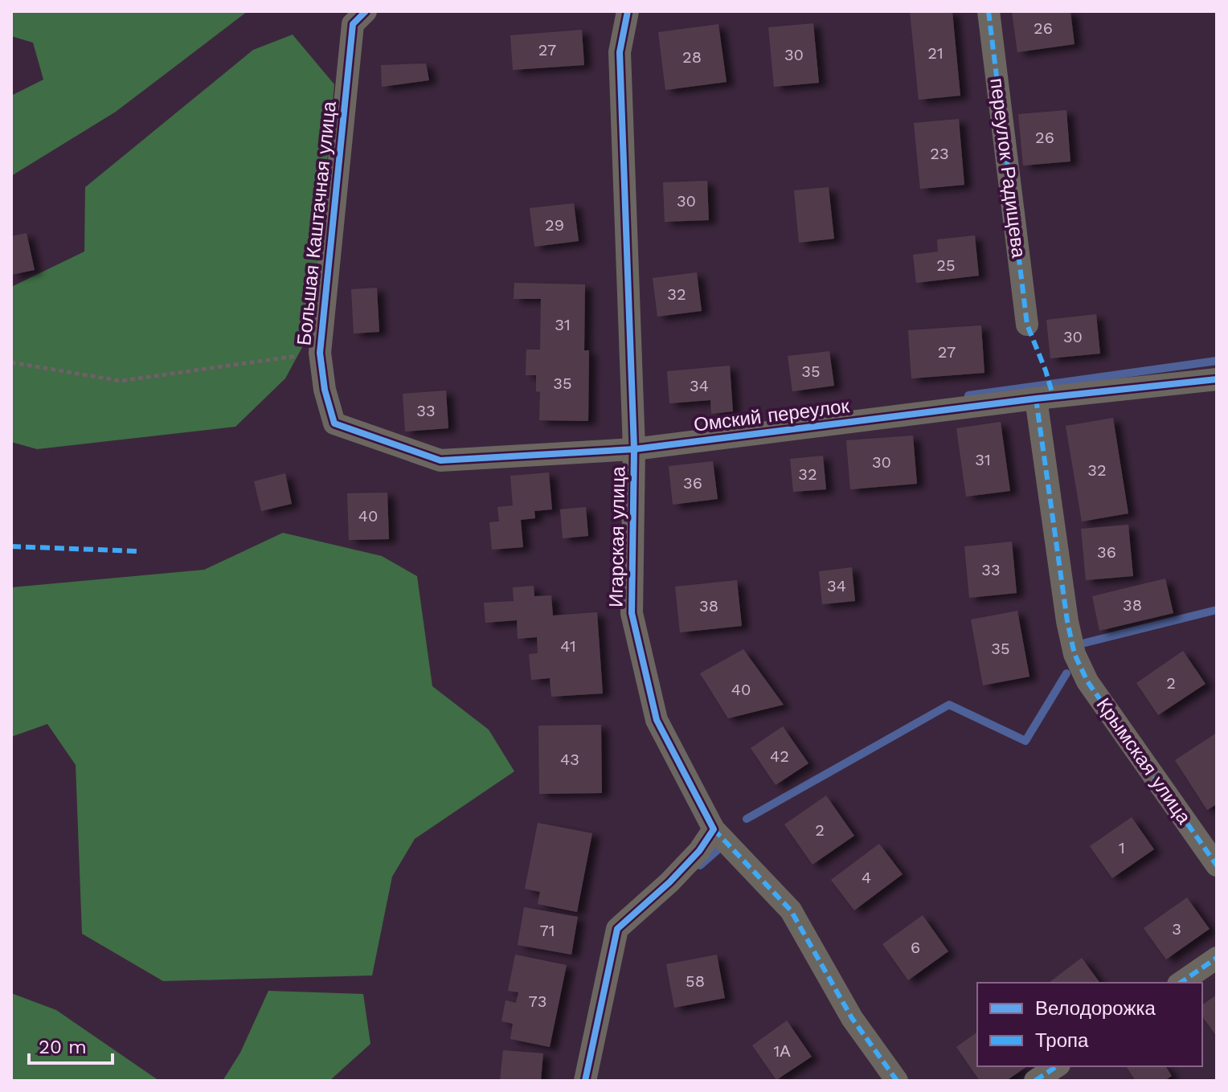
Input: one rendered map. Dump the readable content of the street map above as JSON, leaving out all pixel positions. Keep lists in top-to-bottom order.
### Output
{
  "streets": {
    "street": [
      "переулок Радищева",
      "Большая Каштачная улица",
      "Омский переулок",
      "Игарская улица",
      "Крымская улица"
    ]
  },
  "crossings": [
    ["Большая Каштачная улица", "Омский переулок"],
    ["Омский переулок", "Игарская улица"],
    ["Омский переулок", "Крымская улица"]
  ],
  "house_numbers": [
    "26",
    "27",
    "21",
    "30",
    "28",
    "26",
    "23",
    "30",
    "29",
    "25",
    "32",
    "31",
    "30",
    "27",
    "35",
    "35",
    "34",
    "33",
    "31",
    "30",
    "32",
    "32",
    "36",
    "40",
    "36",
    "33",
    "34",
    "38",
    "38",
    "41",
    "35",
    "2",
    "40",
    "42",
    "43",
    "2",
    "1",
    "4",
    "3",
    "71",
    "6",
    "58",
    "73",
    "1А"
  ],
  "legend": ["Велодорожка", "Тропа"],
  "scale_bar": "20 m"
}
